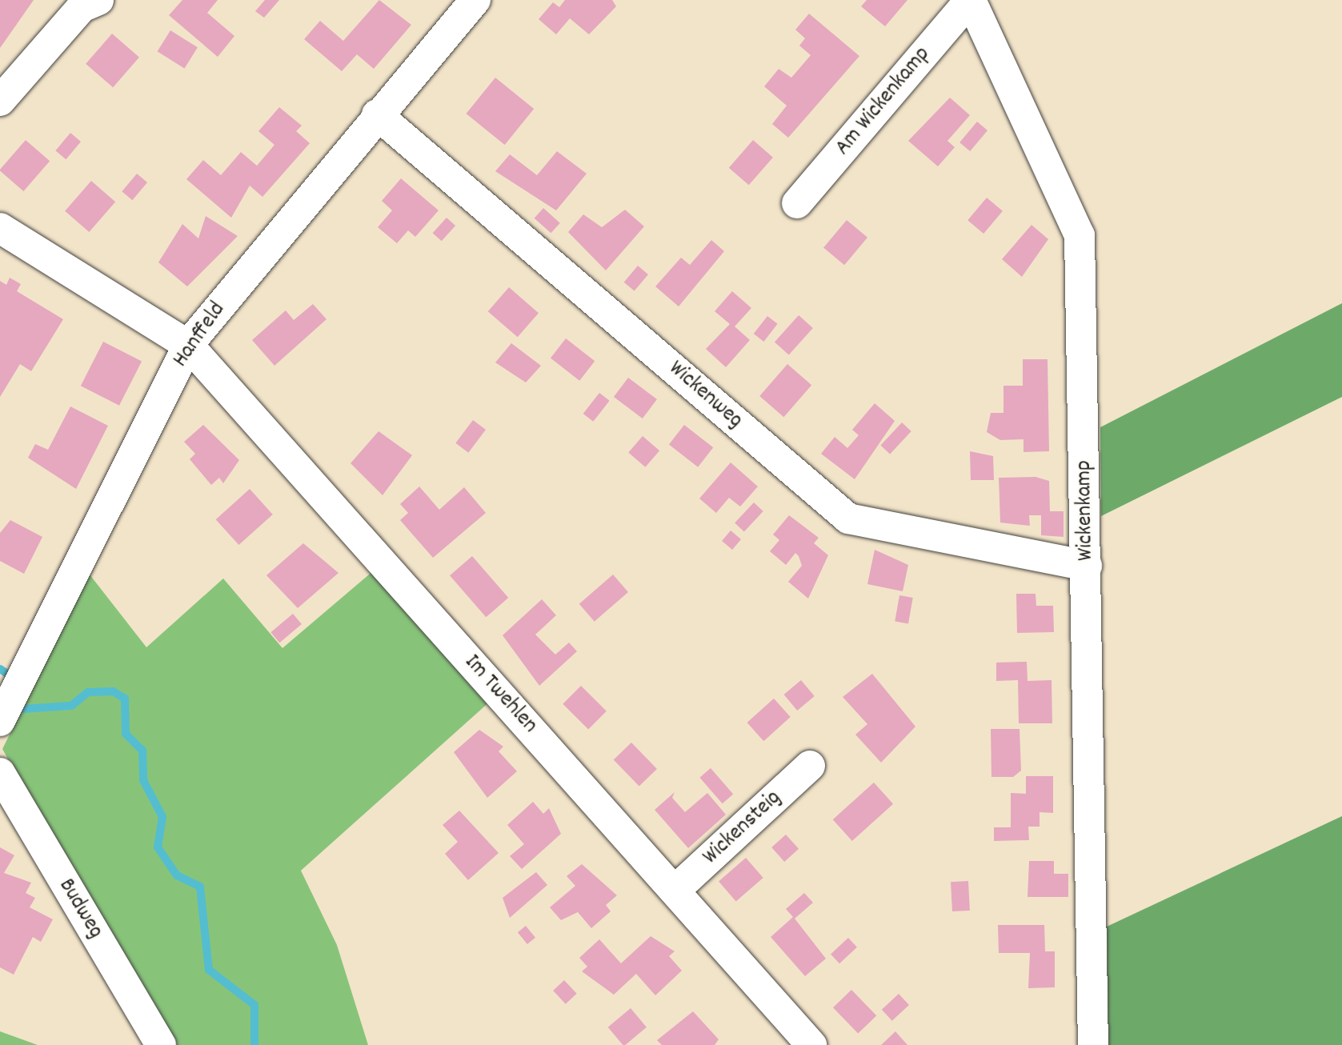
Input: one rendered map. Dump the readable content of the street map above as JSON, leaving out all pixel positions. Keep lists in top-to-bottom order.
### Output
{
  "streets": {
    "street": [
      "Am Wickenkamp",
      "Hanffeld",
      "Wickenweg",
      "Wickenkamp",
      "Im Twehlen",
      "Wickensteig",
      "Budweg"
    ]
  },
  "crossings": [
    ["Am Wickenkamp", "Wickenkamp"],
    ["Hanffeld", "Wickenweg"],
    ["Hanffeld", "Im Twehlen"],
    ["Wickenweg", "Wickenkamp"],
    ["Im Twehlen", "Wickensteig"]
  ]
}
